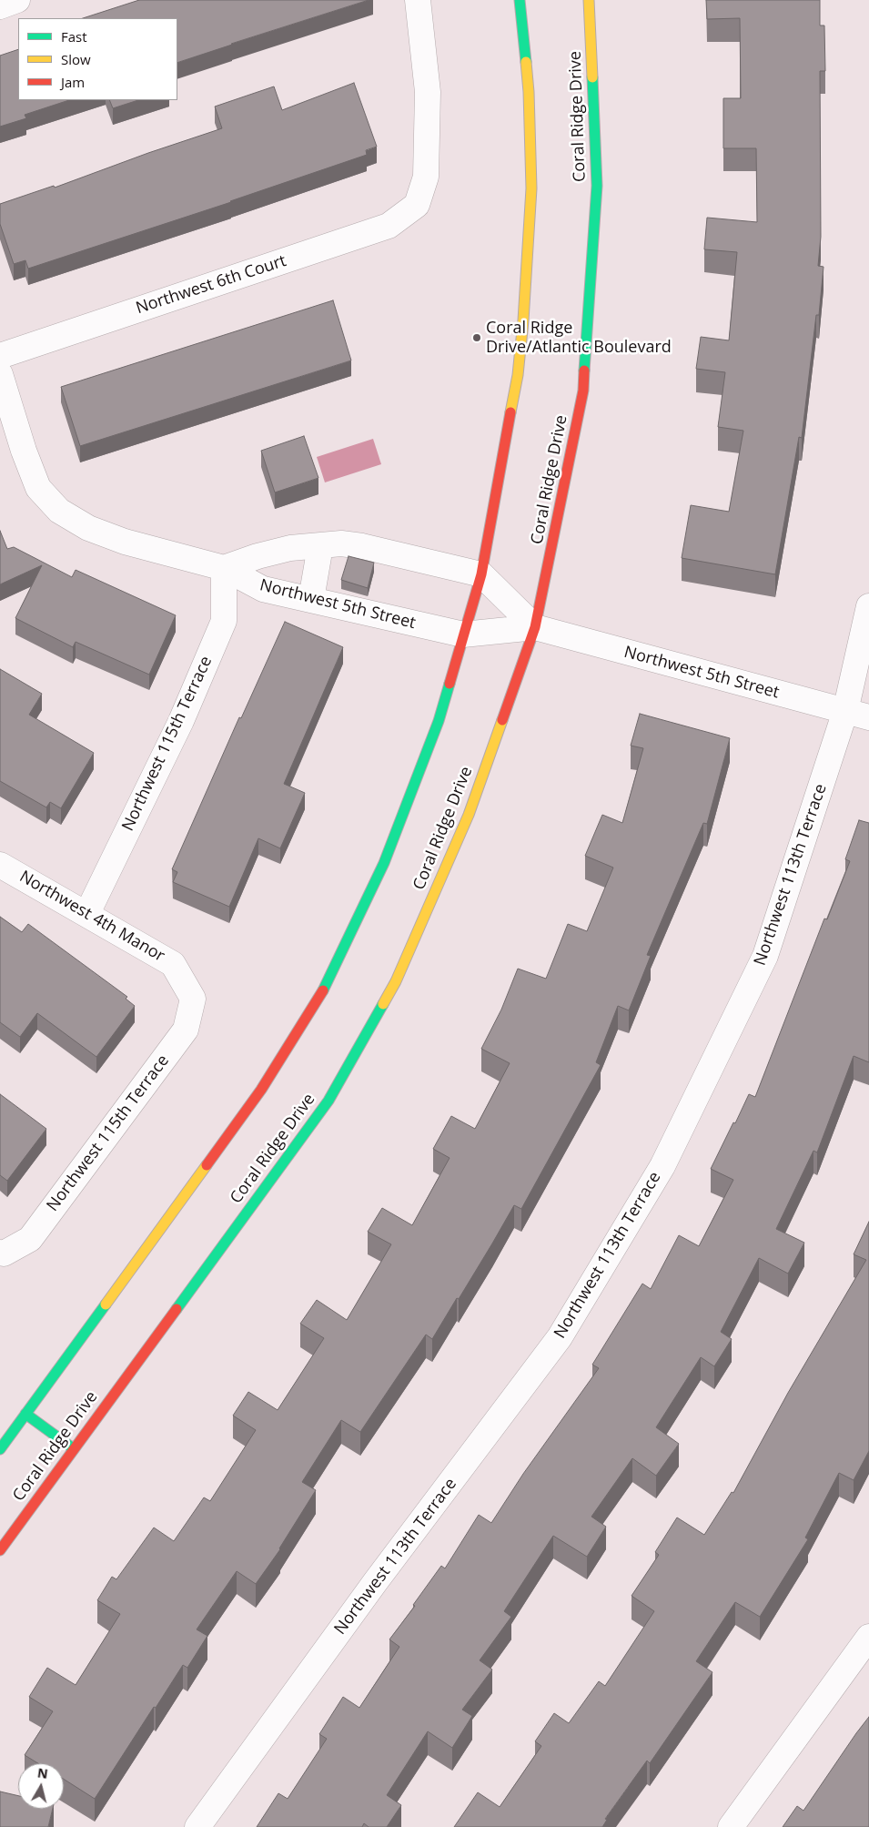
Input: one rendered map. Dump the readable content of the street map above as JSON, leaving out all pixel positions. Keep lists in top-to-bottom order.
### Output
{
  "streets": {
    "main road": ["Coral Ridge Drive"],
    "street": [
      "Northwest 6th Court",
      "Northwest 5th Street",
      "Northwest 115th Terrace",
      "Northwest 113th Terrace",
      "Northwest 4th Manor"
    ]
  },
  "crossings": [
    ["Coral Ridge Drive", "Northwest 5th Street"],
    ["Northwest 5th Street", "Northwest 115th Terrace"],
    ["Northwest 5th Street", "Northwest 113th Terrace"],
    ["Northwest 115th Terrace", "Northwest 4th Manor"]
  ],
  "places": ["Coral Ridge Drive/Atlantic Boulevard"],
  "legend": ["Fast", "Slow", "Jam"],
  "north": "top"
}
